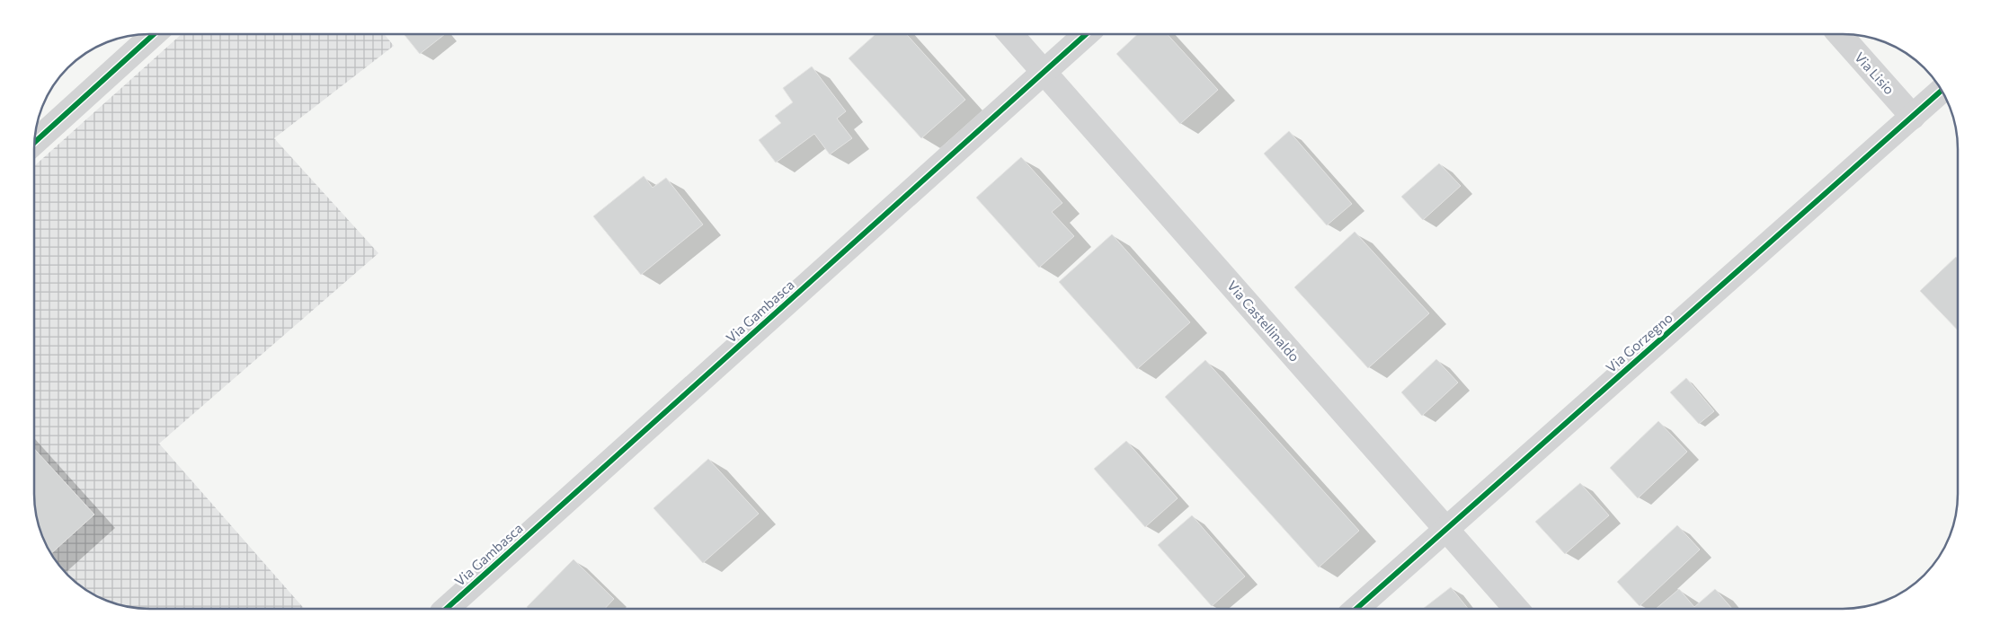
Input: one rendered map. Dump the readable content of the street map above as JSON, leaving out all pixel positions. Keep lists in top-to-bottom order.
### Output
{
  "streets": {
    "street": [
      "Via Lisio",
      "Via Gambasca",
      "Via Castellinaldo",
      "Via Gorzegno"
    ]
  },
  "crossings": [
    ["Via Lisio", "Via Gorzegno"],
    ["Via Gambasca", "Via Castellinaldo"],
    ["Via Castellinaldo", "Via Gorzegno"]
  ]
}
